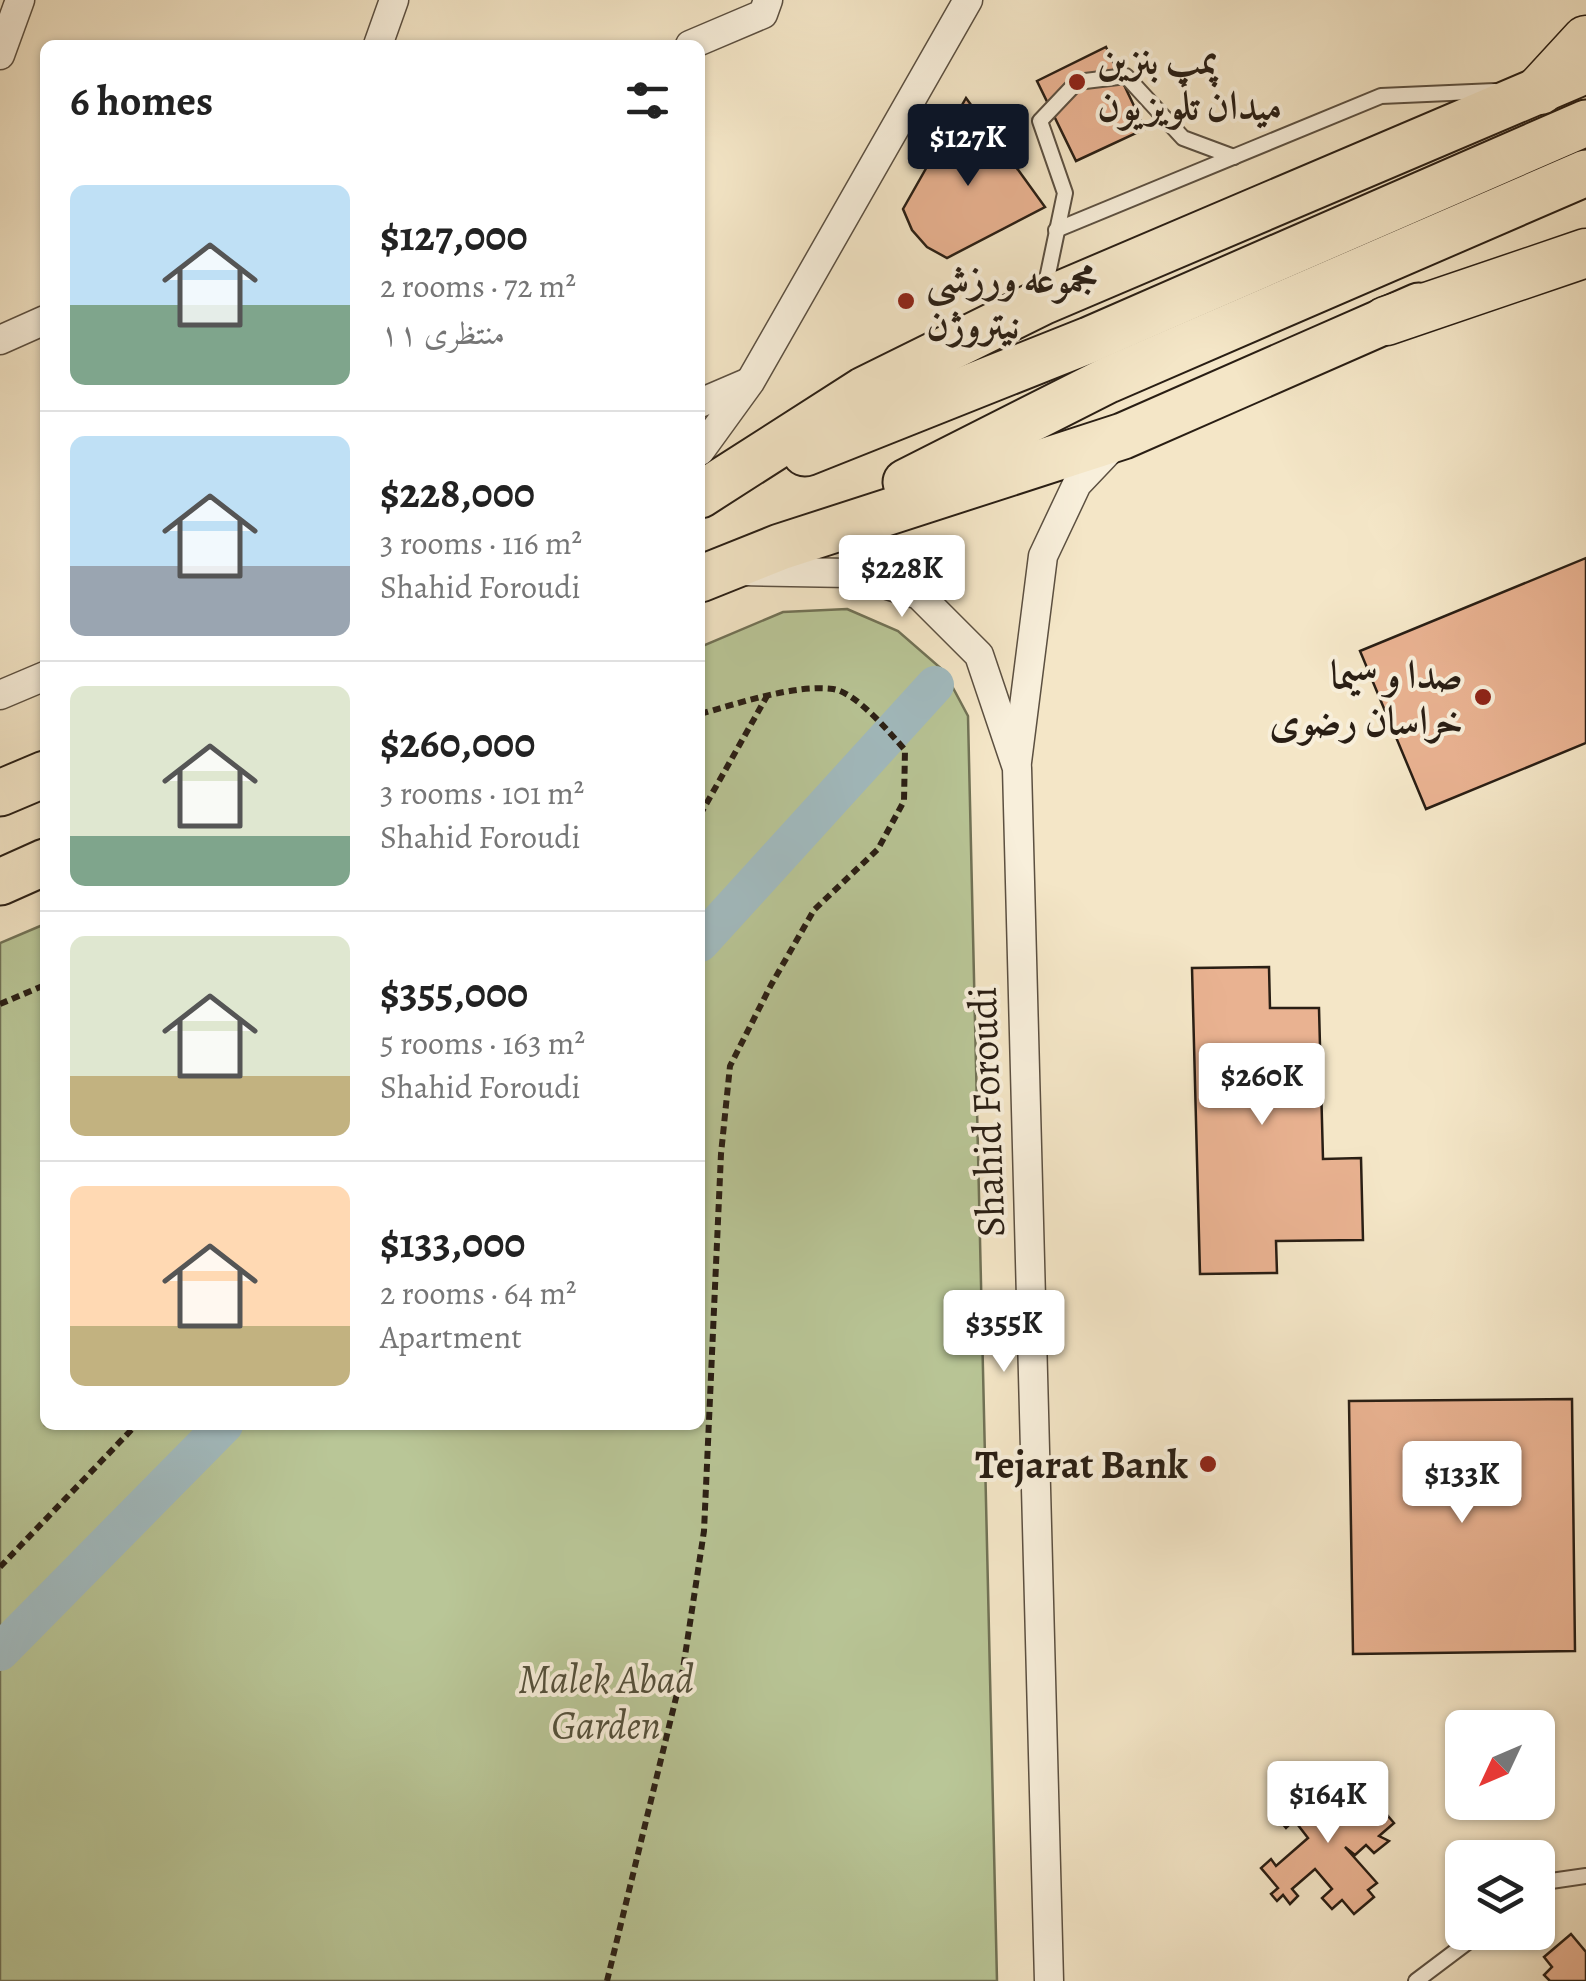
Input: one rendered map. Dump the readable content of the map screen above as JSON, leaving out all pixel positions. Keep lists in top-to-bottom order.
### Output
{
  "streets": {
    "street": ["Shahid Foroudi"]
  },
  "parks": ["Malek Abad Garden"],
  "places": [
    "پمپ بنزین میدان تلویزیون",
    "مجموعه ورزشی نیتروژن",
    "صدا و سیما خراسان رضوی",
    "Tejarat Bank"
  ],
  "north": "bottom left",
  "page": {
    "heading": "6 homes",
    "price": [
      "$127K",
      "$228K",
      "$260K",
      "$355K",
      "$133K",
      "$164K"
    ],
    "list": [
      {
        "name": "$127,000",
        "note": "2 rooms · 72 m² · منتظری ۱۱"
      },
      {
        "name": "$228,000",
        "note": "3 rooms · 116 m² · Shahid Foroudi"
      },
      {
        "name": "$260,000",
        "note": "3 rooms · 101 m² · Shahid Foroudi"
      },
      {
        "name": "$355,000",
        "note": "5 rooms · 163 m² · Shahid Foroudi"
      },
      {
        "name": "$133,000",
        "note": "2 rooms · 64 m² · Apartment"
      }
    ]
  }
}
